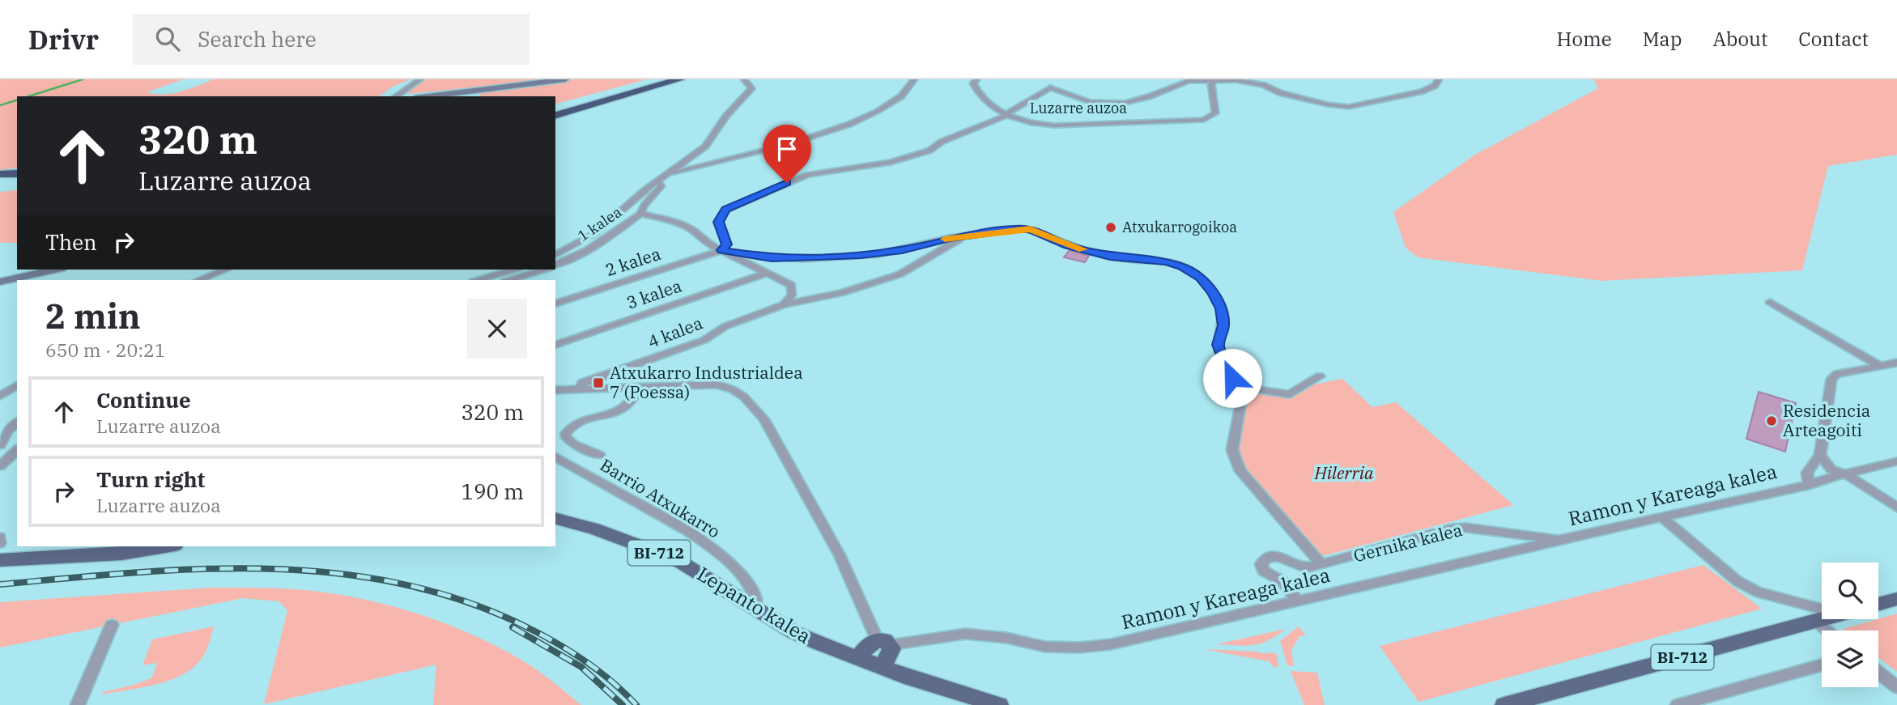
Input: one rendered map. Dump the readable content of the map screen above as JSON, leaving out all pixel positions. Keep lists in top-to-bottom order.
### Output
{
  "streets": {
    "main road": ["BI-712", "Lepanto kalea"],
    "street": [
      "Luzarre auzoa",
      "1 kalea",
      "2 kalea",
      "3 kalea",
      "4 kalea",
      "Ramon y Kareaga kalea",
      "Barrio Atxukarro",
      "Gernika kalea"
    ]
  },
  "crossings": [
    ["1 kalea", "2 kalea"],
    ["Ramon y Kareaga kalea", "Gernika kalea"],
    ["Barrio Atxukarro", "Lepanto kalea"]
  ],
  "parks": ["Hilerria"],
  "places": {
    "other": ["Atxukarrogoikoa", "Residencia Arteagoiti"],
    "transit": ["Atxukarro Industrialdea 7 (Poessa)"]
  },
  "page": {
    "header": "Drivr",
    "search": "Search here",
    "nav": [
      "Home",
      "Map",
      "About",
      "Contact"
    ],
    "turn": ["320 m", "Luzarre auzoa"],
    "then": "Then",
    "heading": ["2 min", "650 m · 20:21"],
    "list": [
      {
        "name": "Continue",
        "note": "Luzarre auzoa",
        "value": "320 m"
      },
      {
        "name": "Turn right",
        "note": "Luzarre auzoa",
        "value": "190 m"
      }
    ]
  }
}
